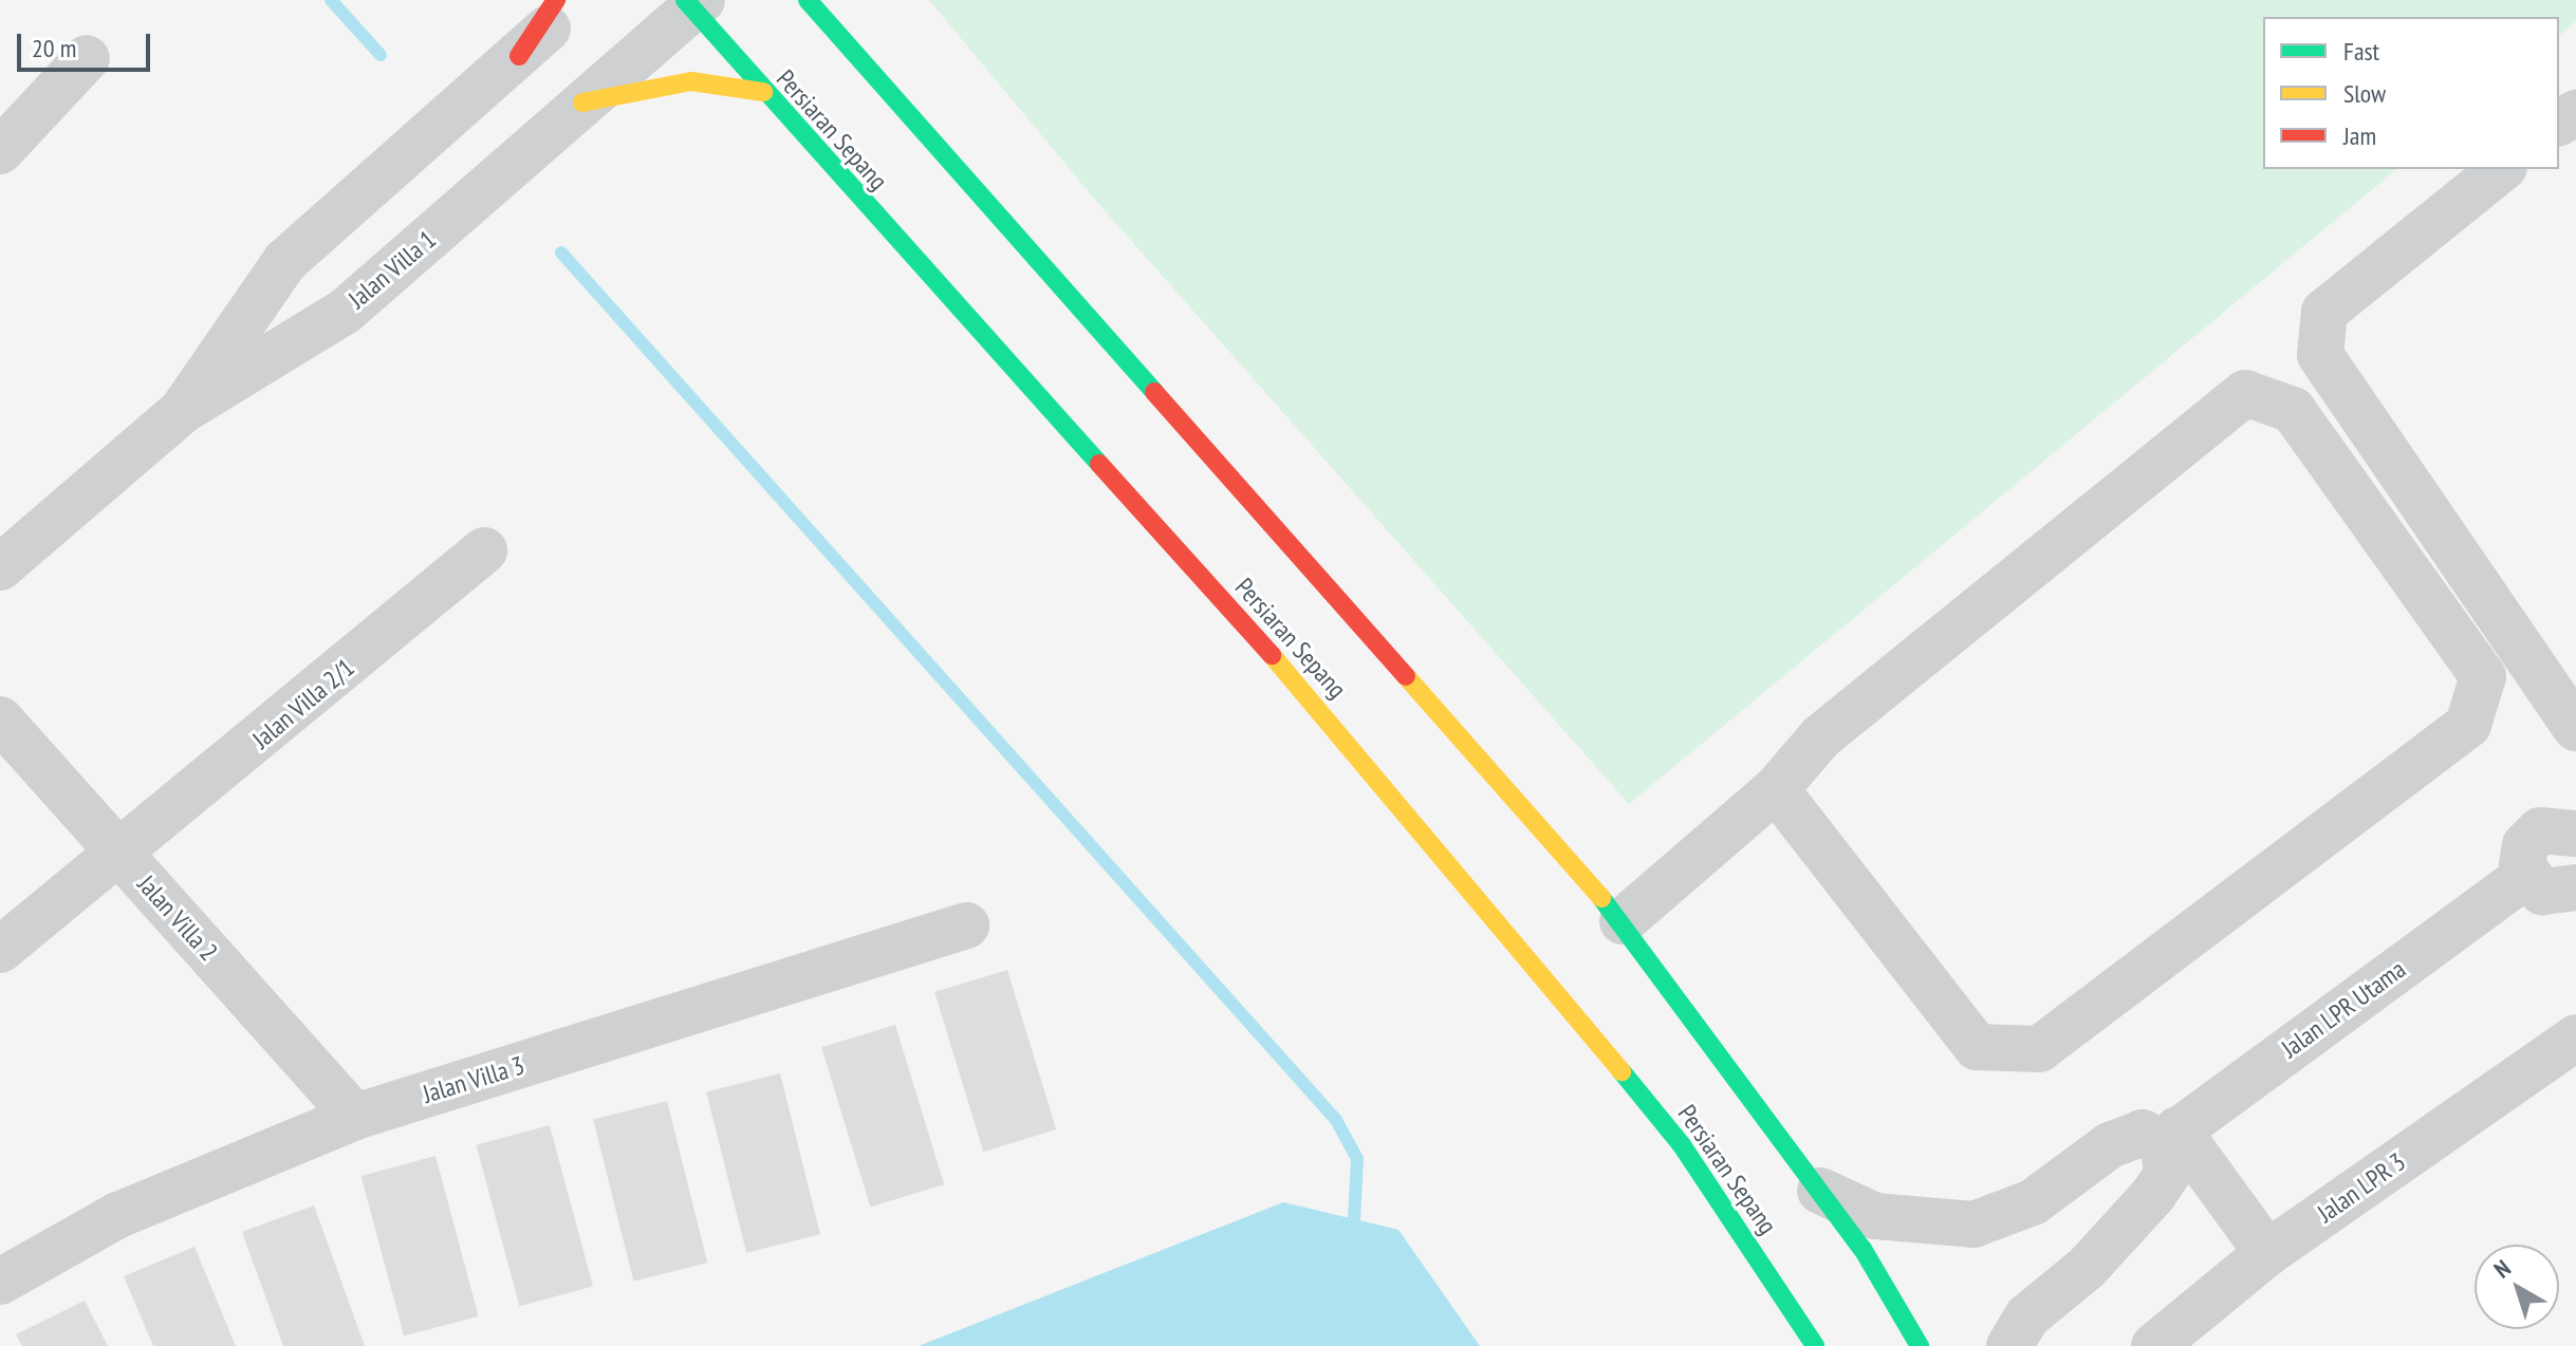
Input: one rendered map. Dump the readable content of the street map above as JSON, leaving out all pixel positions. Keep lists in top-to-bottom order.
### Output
{
  "streets": {
    "street": [
      "Persiaran Sepang",
      "Jalan Villa 1",
      "Jalan Villa 2/1",
      "Jalan Villa 2",
      "Jalan LPR Utama",
      "Jalan Villa 3",
      "Jalan LPR 3"
    ]
  },
  "crossings": [
    ["Persiaran Sepang", "Jalan Villa 1"],
    ["Jalan Villa 2/1", "Jalan Villa 2"],
    ["Jalan Villa 2", "Jalan Villa 3"]
  ],
  "legend": ["Fast", "Slow", "Jam"],
  "scale_bar": "20 m",
  "north": "top left"
}
